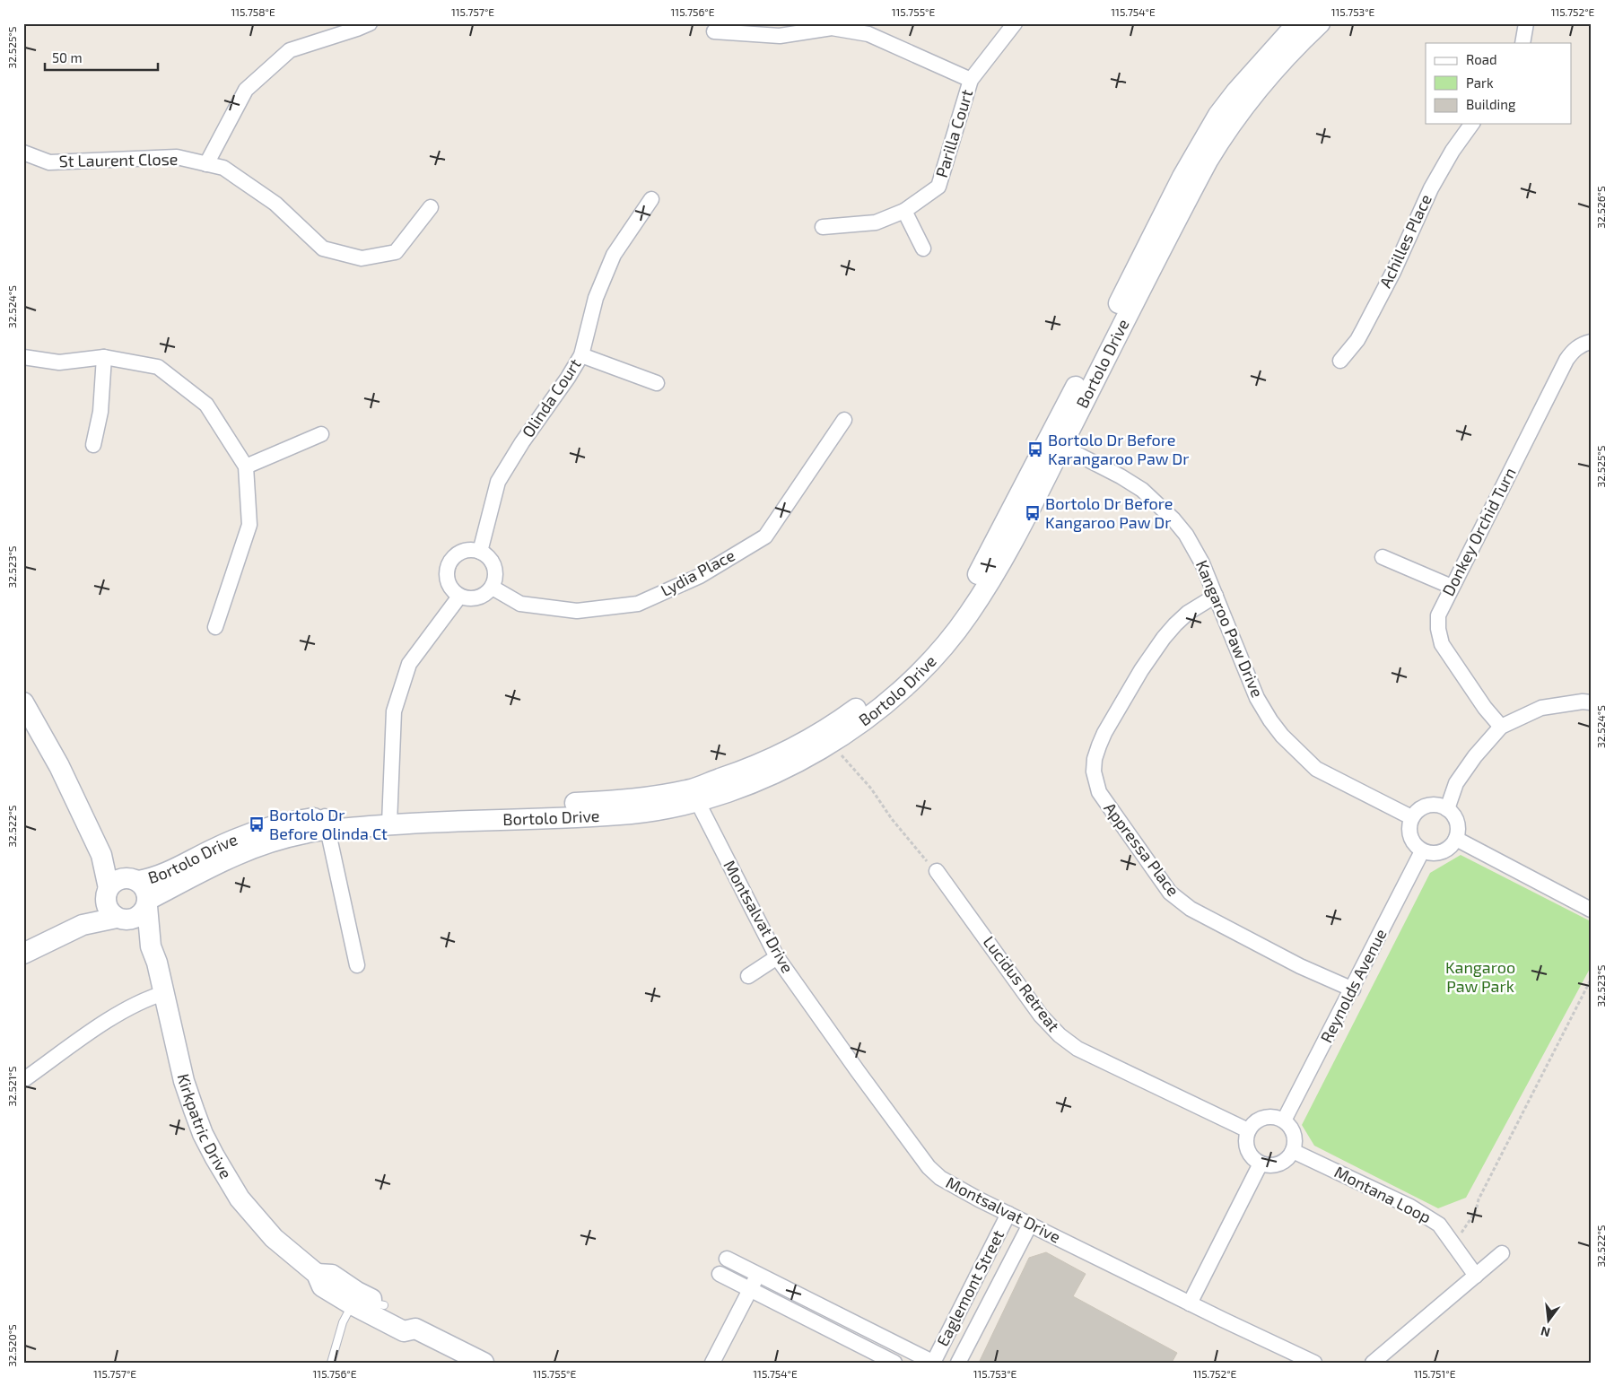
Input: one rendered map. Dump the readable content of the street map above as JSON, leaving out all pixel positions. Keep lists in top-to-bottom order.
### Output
{
  "streets": {
    "street": [
      "Parilla Court",
      "St Laurent Close",
      "Achilles Place",
      "Bortolo Drive",
      "Olinda Court",
      "Donkey Orchid Turn",
      "Lydia Place",
      "Kangaroo Paw Drive",
      "Appressa Place",
      "Montsalvat Drive",
      "Lucidus Retreat",
      "Reynolds Avenue",
      "Kirkpatric Drive",
      "Montana Loop",
      "Eaglemont Street"
    ]
  },
  "crossings": [
    ["Bortolo Drive", "Kangaroo Paw Drive"],
    ["Bortolo Drive", "Montsalvat Drive"],
    ["Bortolo Drive", "Kirkpatric Drive"],
    ["Olinda Court", "Lydia Place"],
    ["Kangaroo Paw Drive", "Appressa Place"],
    ["Kangaroo Paw Drive", "Reynolds Avenue"],
    ["Appressa Place", "Reynolds Avenue"],
    ["Montsalvat Drive", "Eaglemont Street"],
    ["Lucidus Retreat", "Reynolds Avenue"],
    ["Lucidus Retreat", "Montana Loop"],
    ["Reynolds Avenue", "Montana Loop"]
  ],
  "parks": ["Kangaroo Paw Park"],
  "places": {
    "bus stop": ["Bortolo Dr Before Karangaroo Paw Dr", "Bortolo Dr Before Kangaroo Paw Dr", "Bortolo Dr Before Olinda Ct"]
  },
  "legend": ["Road", "Park", "Building"],
  "scale_bar": "50 m",
  "north": "bottom",
  "coordinates": [
    "115.758°E",
    "115.757°E",
    "115.756°E",
    "115.755°E",
    "115.754°E",
    "115.753°E",
    "115.752°E",
    "32.525°S",
    "32.526°S",
    "32.524°S",
    "32.523°S",
    "32.522°S",
    "32.521°S",
    "32.520°S",
    "115.751°E"
  ]
}
